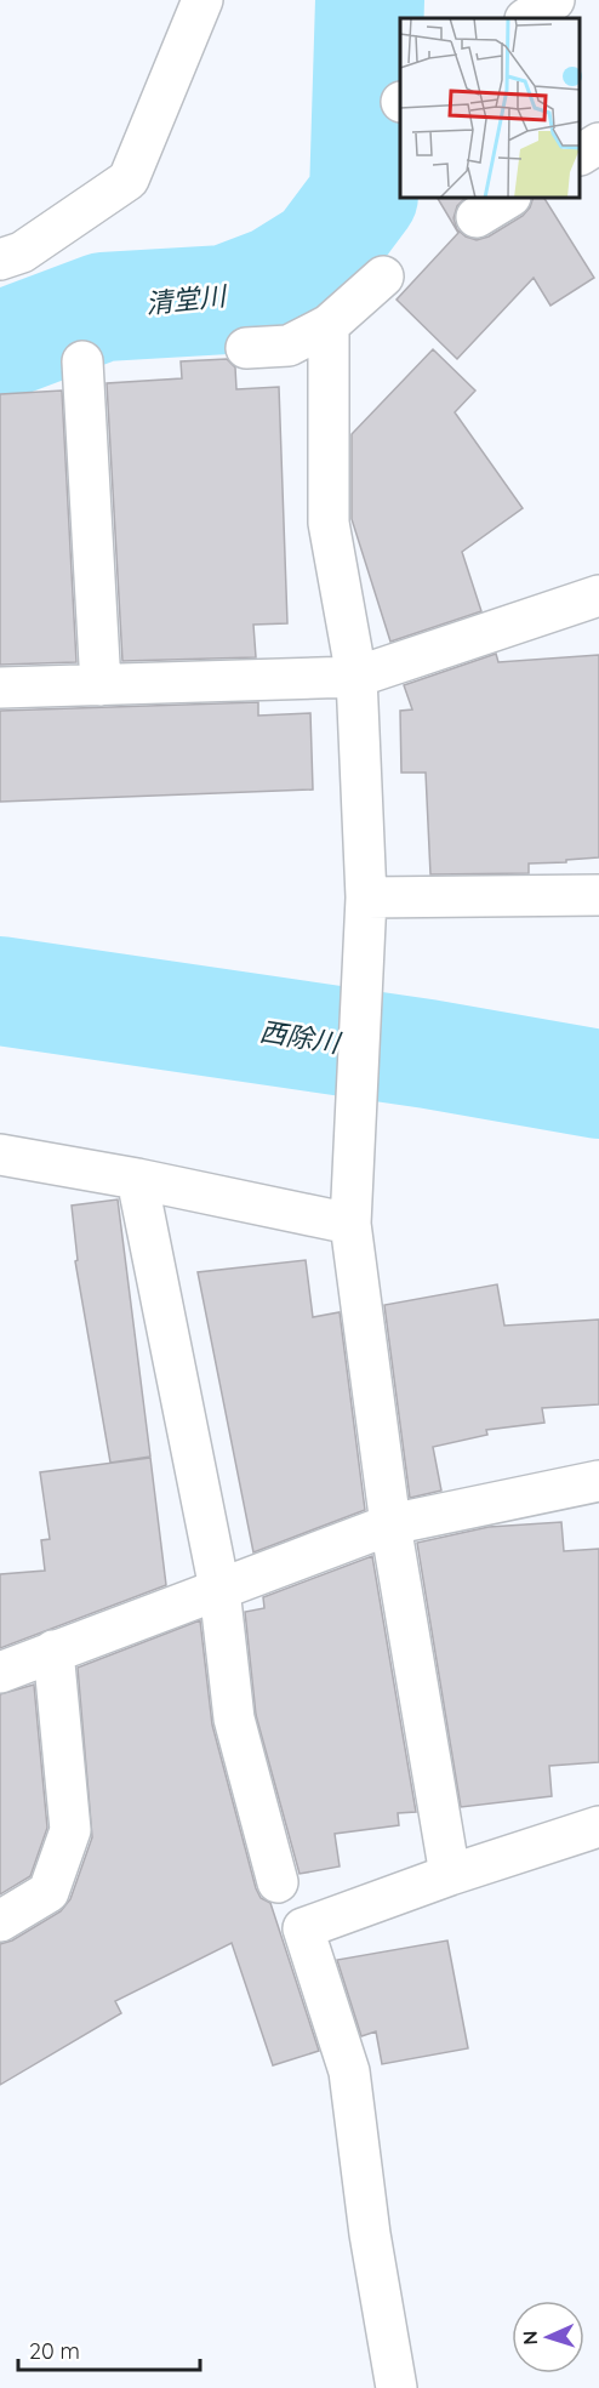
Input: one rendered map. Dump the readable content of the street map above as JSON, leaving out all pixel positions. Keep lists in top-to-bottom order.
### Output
{
  "water": ["清堂川", "西除川"],
  "scale_bar": "20 m",
  "north": "left"
}
